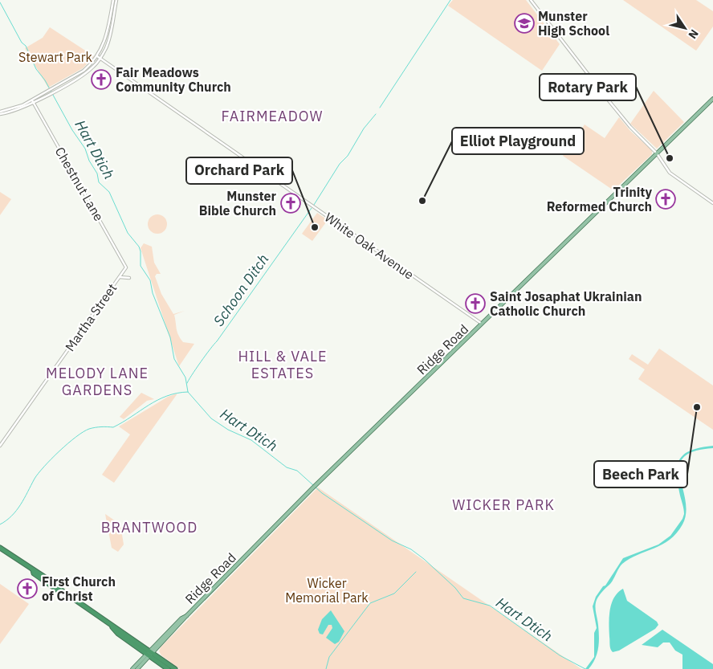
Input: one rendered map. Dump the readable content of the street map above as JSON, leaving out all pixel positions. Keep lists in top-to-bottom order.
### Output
{
  "streets": {
    "main road": ["Ridge Road"],
    "street": ["Chestnut Lane", "White Oak Avenue", "Martha Street"]
  },
  "crossings": [
    ["Chestnut Lane", "Martha Street"],
    ["White Oak Avenue", "Ridge Road"]
  ],
  "districts": [
    "FAIRMEADOW",
    "HILL & VALE ESTATES",
    "MELODY LANE GARDENS",
    "WICKER PARK",
    "BRANTWOOD"
  ],
  "water": ["Hart Dtich", "Schoon Ditch"],
  "parks": ["Stewart Park", "Wicker Memorial Park"],
  "places": {
    "school or university": ["Munster High School"],
    "church": [
      "Fair Meadows Community Church",
      "Trinity Reformed Church",
      "Munster Bible Church",
      "Saint Josaphat Ukrainian Catholic Church",
      "First Church of Christ"
    ],
    "other": [
      "Rotary Park",
      "Elliot Playground",
      "Orchard Park",
      "Beech Park"
    ]
  },
  "north": "bottom right"
}
